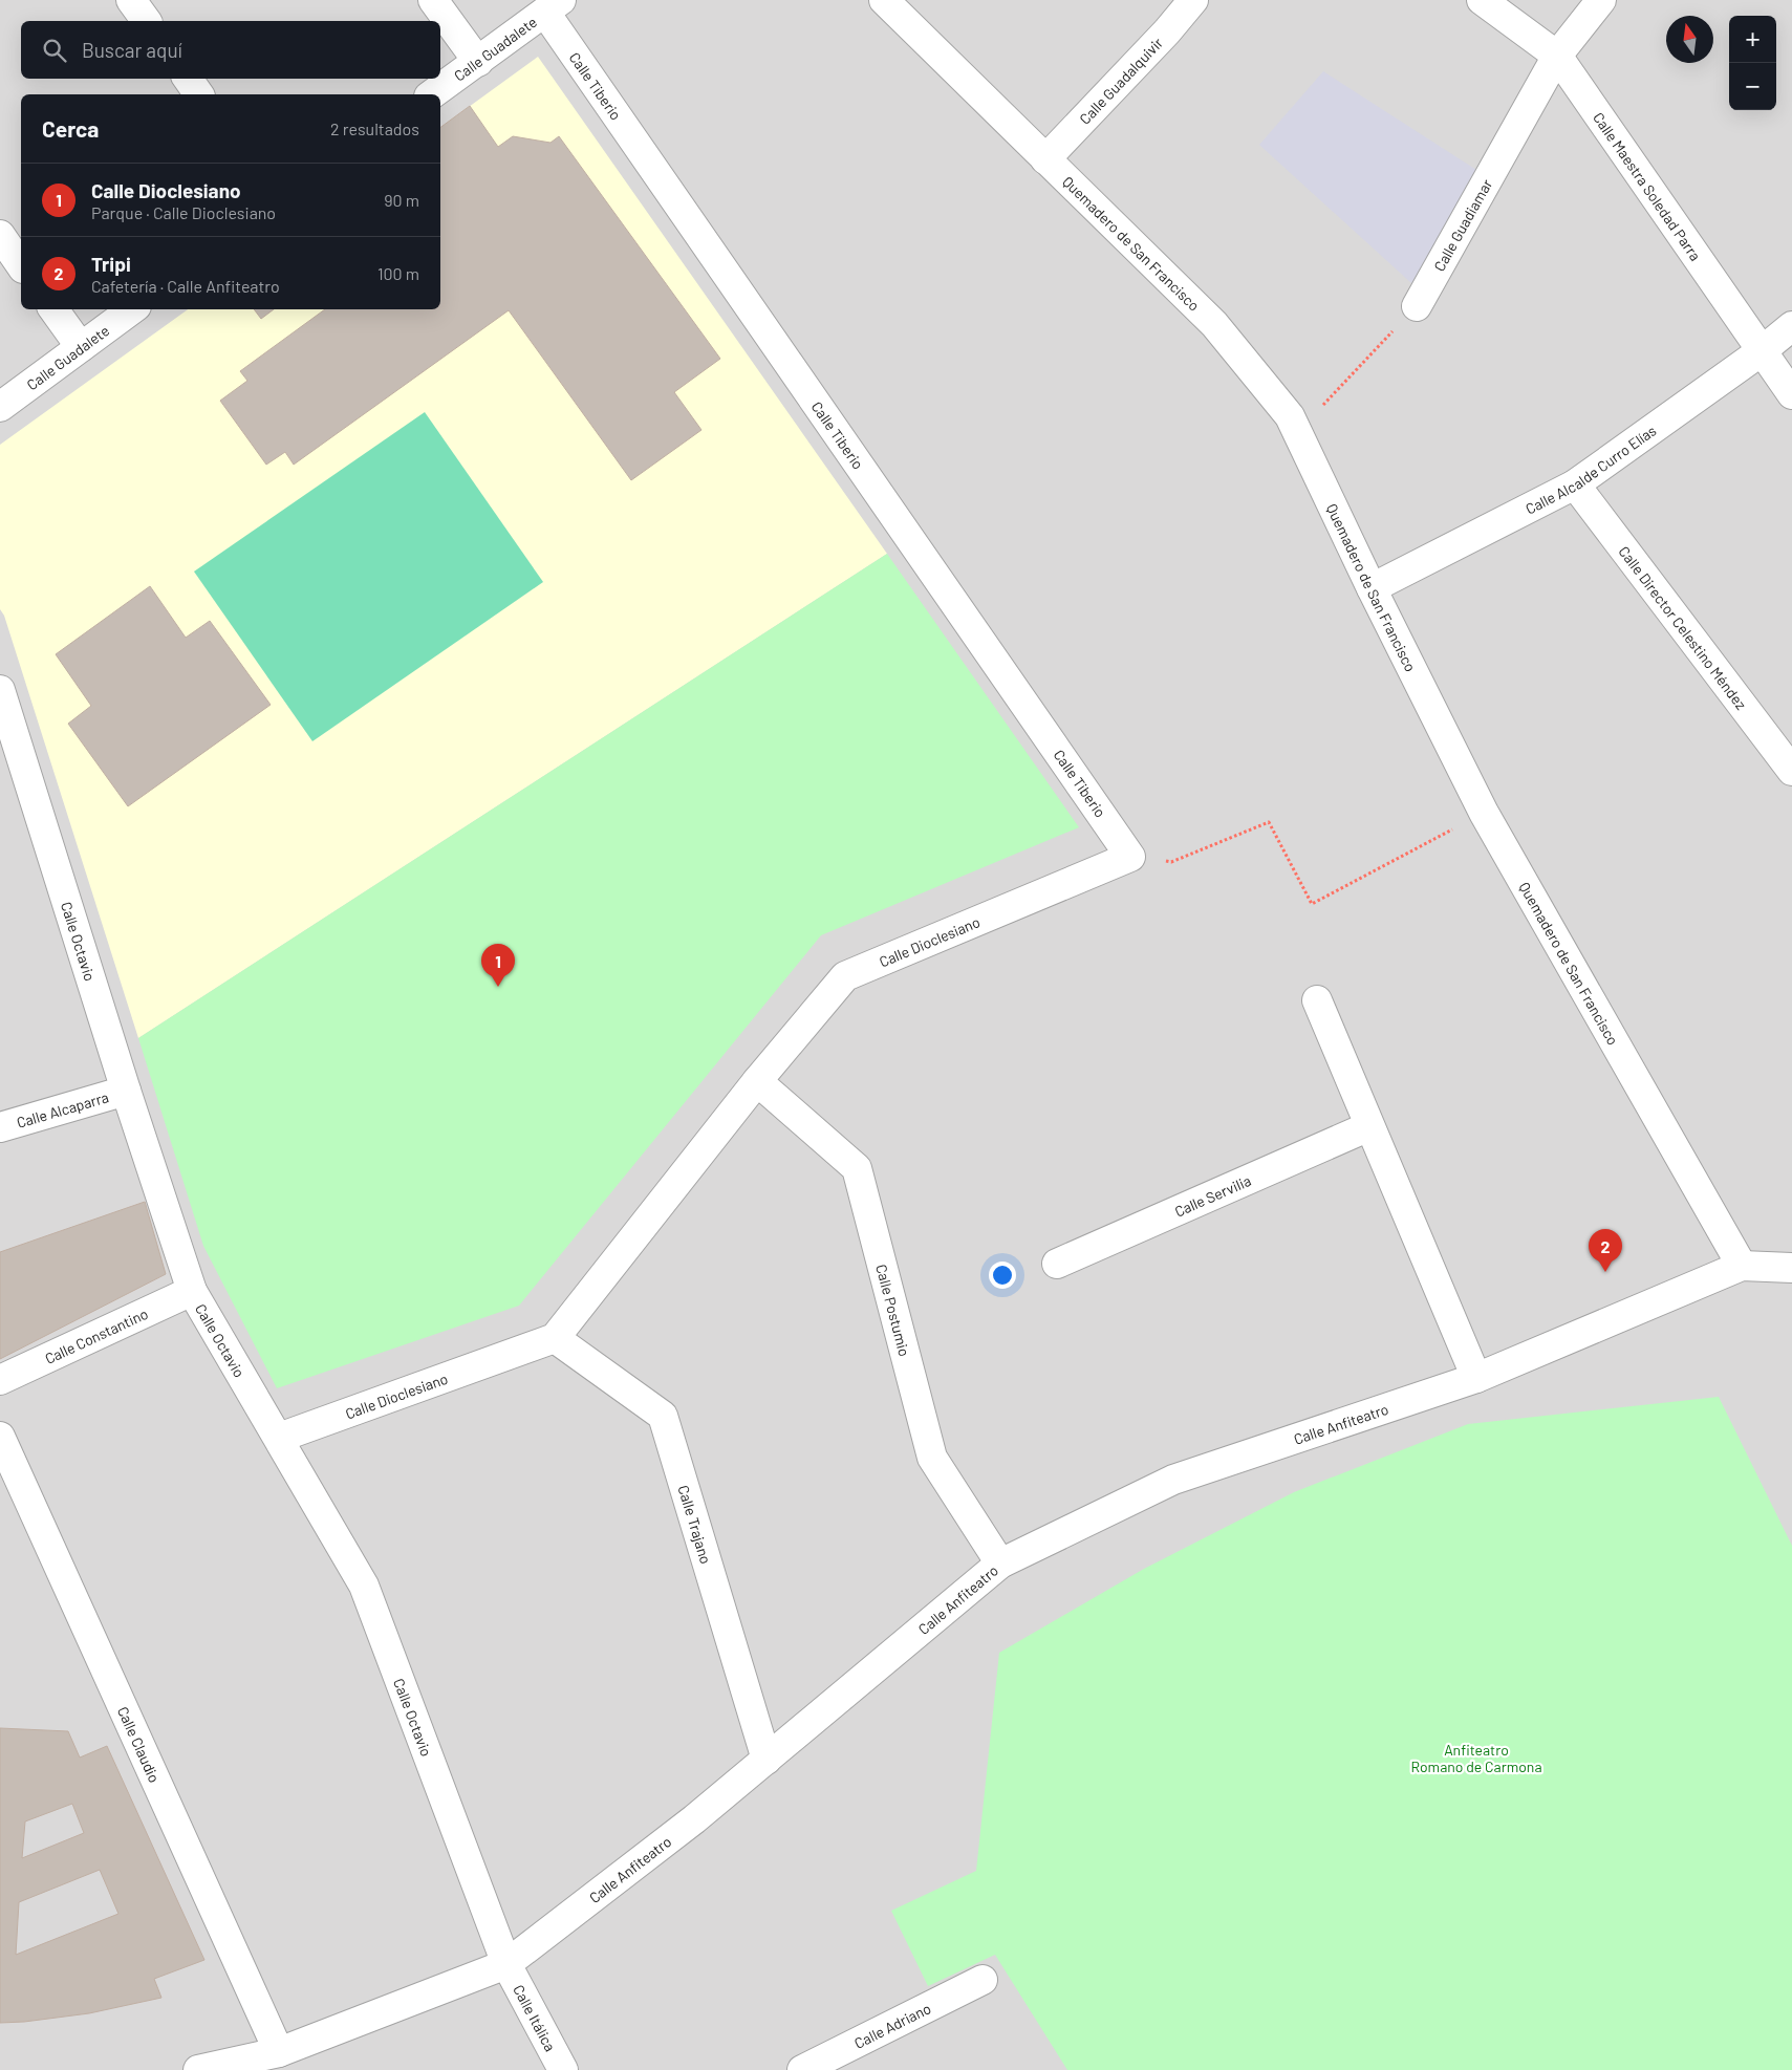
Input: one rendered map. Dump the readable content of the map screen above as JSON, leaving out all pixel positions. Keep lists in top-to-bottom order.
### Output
{
  "streets": {
    "street": [
      "Calle Guadalete",
      "Calle Guadalquivir",
      "Calle Tiberio",
      "Calle Maestra Soledad Parra",
      "Calle Guadiamar",
      "Quemadero de San Francisco",
      "Calle Alcalde Curro Elías",
      "Calle Director Celestino Méndez",
      "Calle Octavio",
      "Calle Dioclesiano",
      "Calle Alcaparra",
      "Calle Servilia",
      "Calle Postumio",
      "Calle Constantino",
      "Calle Anfiteatro",
      "Calle Trajano",
      "Calle Claudio",
      "Calle Itálica",
      "Calle Adriano"
    ]
  },
  "crossings": [
    ["Calle Guadalete", "Calle Tiberio"],
    ["Calle Guadalquivir", "Quemadero de San Francisco"],
    ["Calle Tiberio", "Calle Dioclesiano"],
    ["Calle Maestra Soledad Parra", "Calle Guadiamar"],
    ["Calle Maestra Soledad Parra", "Calle Alcalde Curro Elías"],
    ["Quemadero de San Francisco", "Calle Alcalde Curro Elías"],
    ["Quemadero de San Francisco", "Calle Anfiteatro"],
    ["Calle Alcalde Curro Elías", "Calle Director Celestino Méndez"],
    ["Calle Octavio", "Calle Dioclesiano"],
    ["Calle Octavio", "Calle Alcaparra"],
    ["Calle Octavio", "Calle Constantino"],
    ["Calle Octavio", "Calle Anfiteatro"],
    ["Calle Octavio", "Calle Itálica"],
    ["Calle Dioclesiano", "Calle Postumio"],
    ["Calle Dioclesiano", "Calle Trajano"],
    ["Calle Postumio", "Calle Anfiteatro"],
    ["Calle Anfiteatro", "Calle Trajano"],
    ["Calle Anfiteatro", "Calle Claudio"],
    ["Calle Anfiteatro", "Calle Itálica"]
  ],
  "parks": ["Anfiteatro Romano de Carmona"],
  "north": "top",
  "page": {
    "map_buttons": ["+", "−"],
    "search": "Buscar aquí",
    "heading": ["Cerca", "2 resultados"],
    "list": [
      {
        "mark": "1",
        "name": "Calle Dioclesiano",
        "note": "Parque · Calle Dioclesiano",
        "value": "90 m"
      },
      {
        "mark": "2",
        "name": "Tripi",
        "note": "Cafetería · Calle Anfiteatro",
        "value": "100 m"
      }
    ],
    "pins": ["1", "2"]
  }
}
